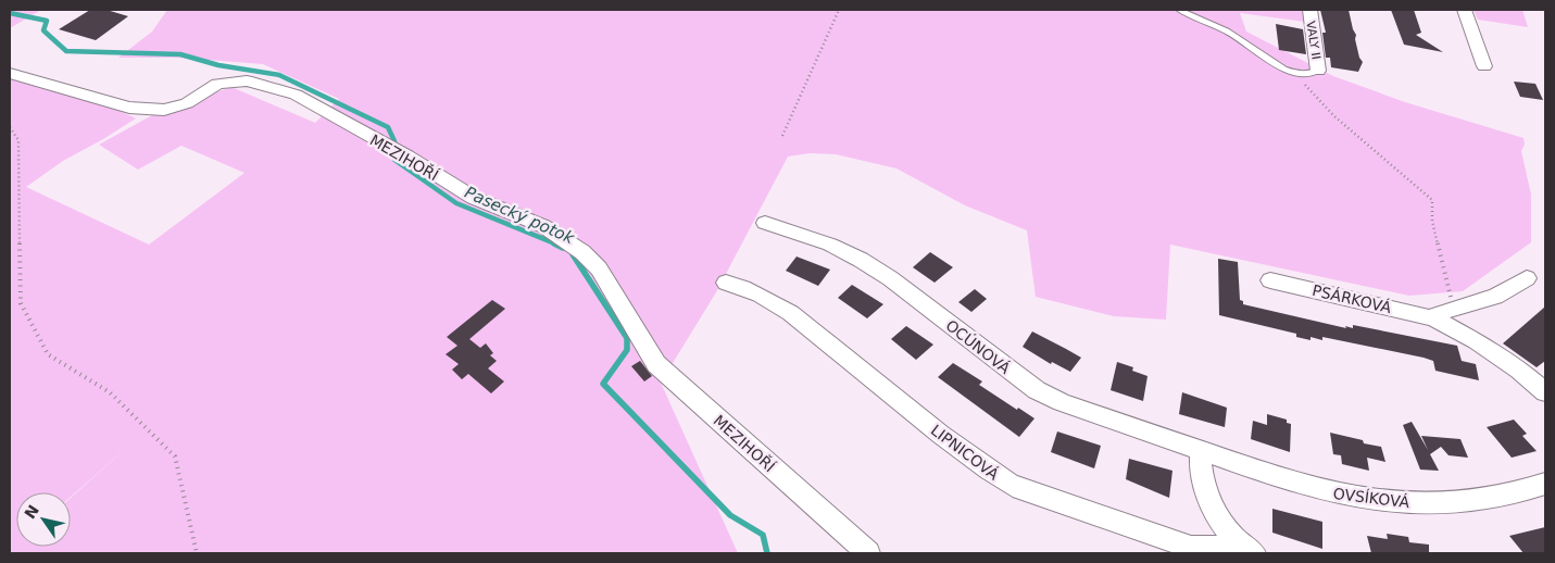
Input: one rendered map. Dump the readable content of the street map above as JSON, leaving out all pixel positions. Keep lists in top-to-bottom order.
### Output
{
  "streets": {
    "street": [
      "VALY II",
      "MEZIHOŘÍ",
      "PSÁRKOVÁ",
      "OCÚNOVÁ",
      "LIPNICOVÁ",
      "OVSÍKOVÁ"
    ]
  },
  "crossings": [
    ["OCÚNOVÁ", "OVSÍKOVÁ"]
  ],
  "water": ["Pasecký potok"],
  "north": "top left"
}
